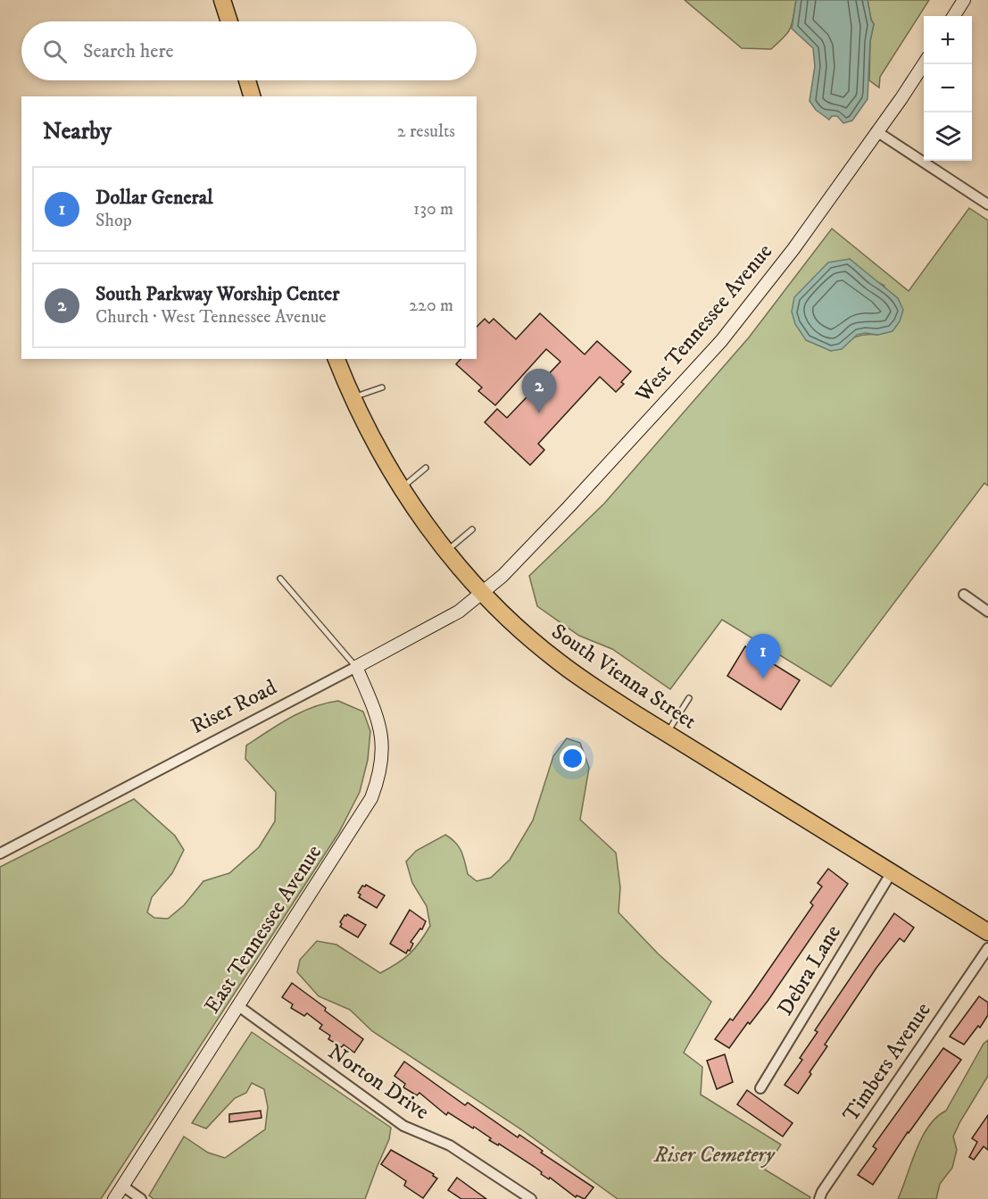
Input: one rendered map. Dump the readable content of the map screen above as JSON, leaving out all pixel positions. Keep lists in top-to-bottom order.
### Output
{
  "streets": {
    "highway": ["South Vienna Street"],
    "main road": ["West Tennessee Avenue", "Riser Road", "East Tennessee Avenue"],
    "street": ["Debra Lane", "Timbers Avenue", "Norton Drive"]
  },
  "crossings": [
    ["West Tennessee Avenue", "South Vienna Street"],
    ["West Tennessee Avenue", "Riser Road"],
    ["South Vienna Street", "Riser Road"],
    ["South Vienna Street", "Debra Lane"],
    ["Riser Road", "East Tennessee Avenue"],
    ["East Tennessee Avenue", "Norton Drive"]
  ],
  "parks": ["Riser Cemetery"],
  "page": {
    "map_buttons": ["+", "−"],
    "search": "Search here",
    "heading": ["Nearby", "2 results"],
    "list": [
      {
        "mark": "1",
        "name": "Dollar General",
        "note": "Shop",
        "value": "130 m"
      },
      {
        "mark": "2",
        "name": "South Parkway Worship Center",
        "note": "Church · West Tennessee Avenue",
        "value": "220 m"
      }
    ],
    "pins": ["2", "1"]
  }
}
